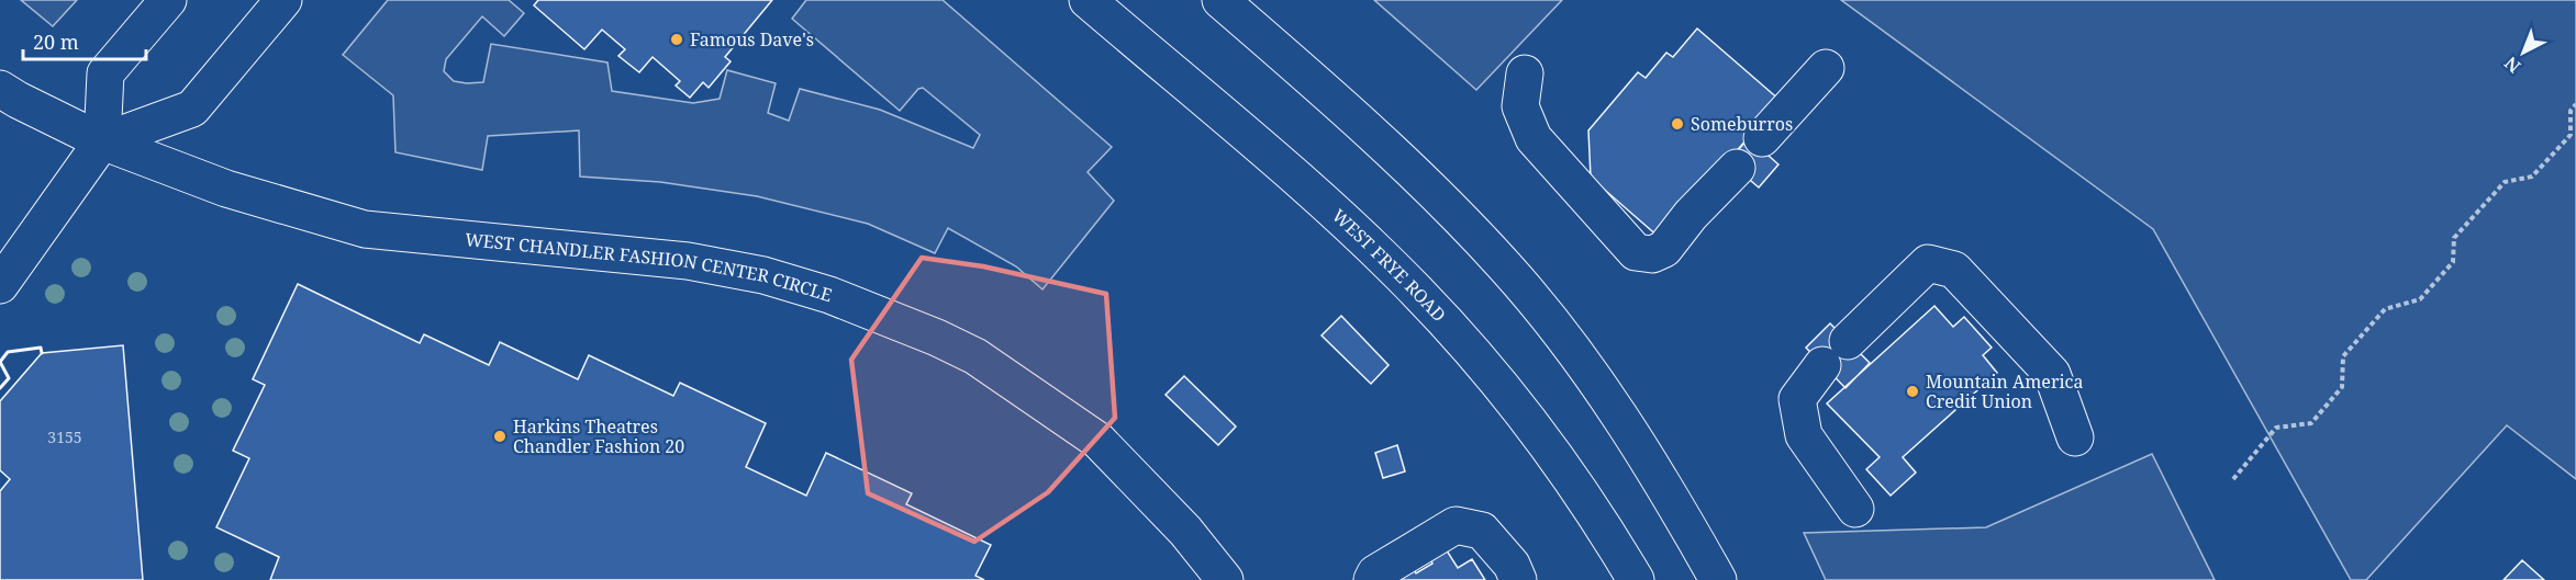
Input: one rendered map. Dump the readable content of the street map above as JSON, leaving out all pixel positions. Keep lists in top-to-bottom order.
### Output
{
  "streets": {
    "street": ["WEST FRYE ROAD", "WEST CHANDLER FASHION CENTER CIRCLE"]
  },
  "places": [
    "Famous Dave's",
    "Someburros",
    "Mountain America Credit Union",
    "Harkins Theatres Chandler Fashion 20"
  ],
  "house_numbers": ["3155"],
  "scale_bar": "20 m",
  "north": "bottom left"
}
